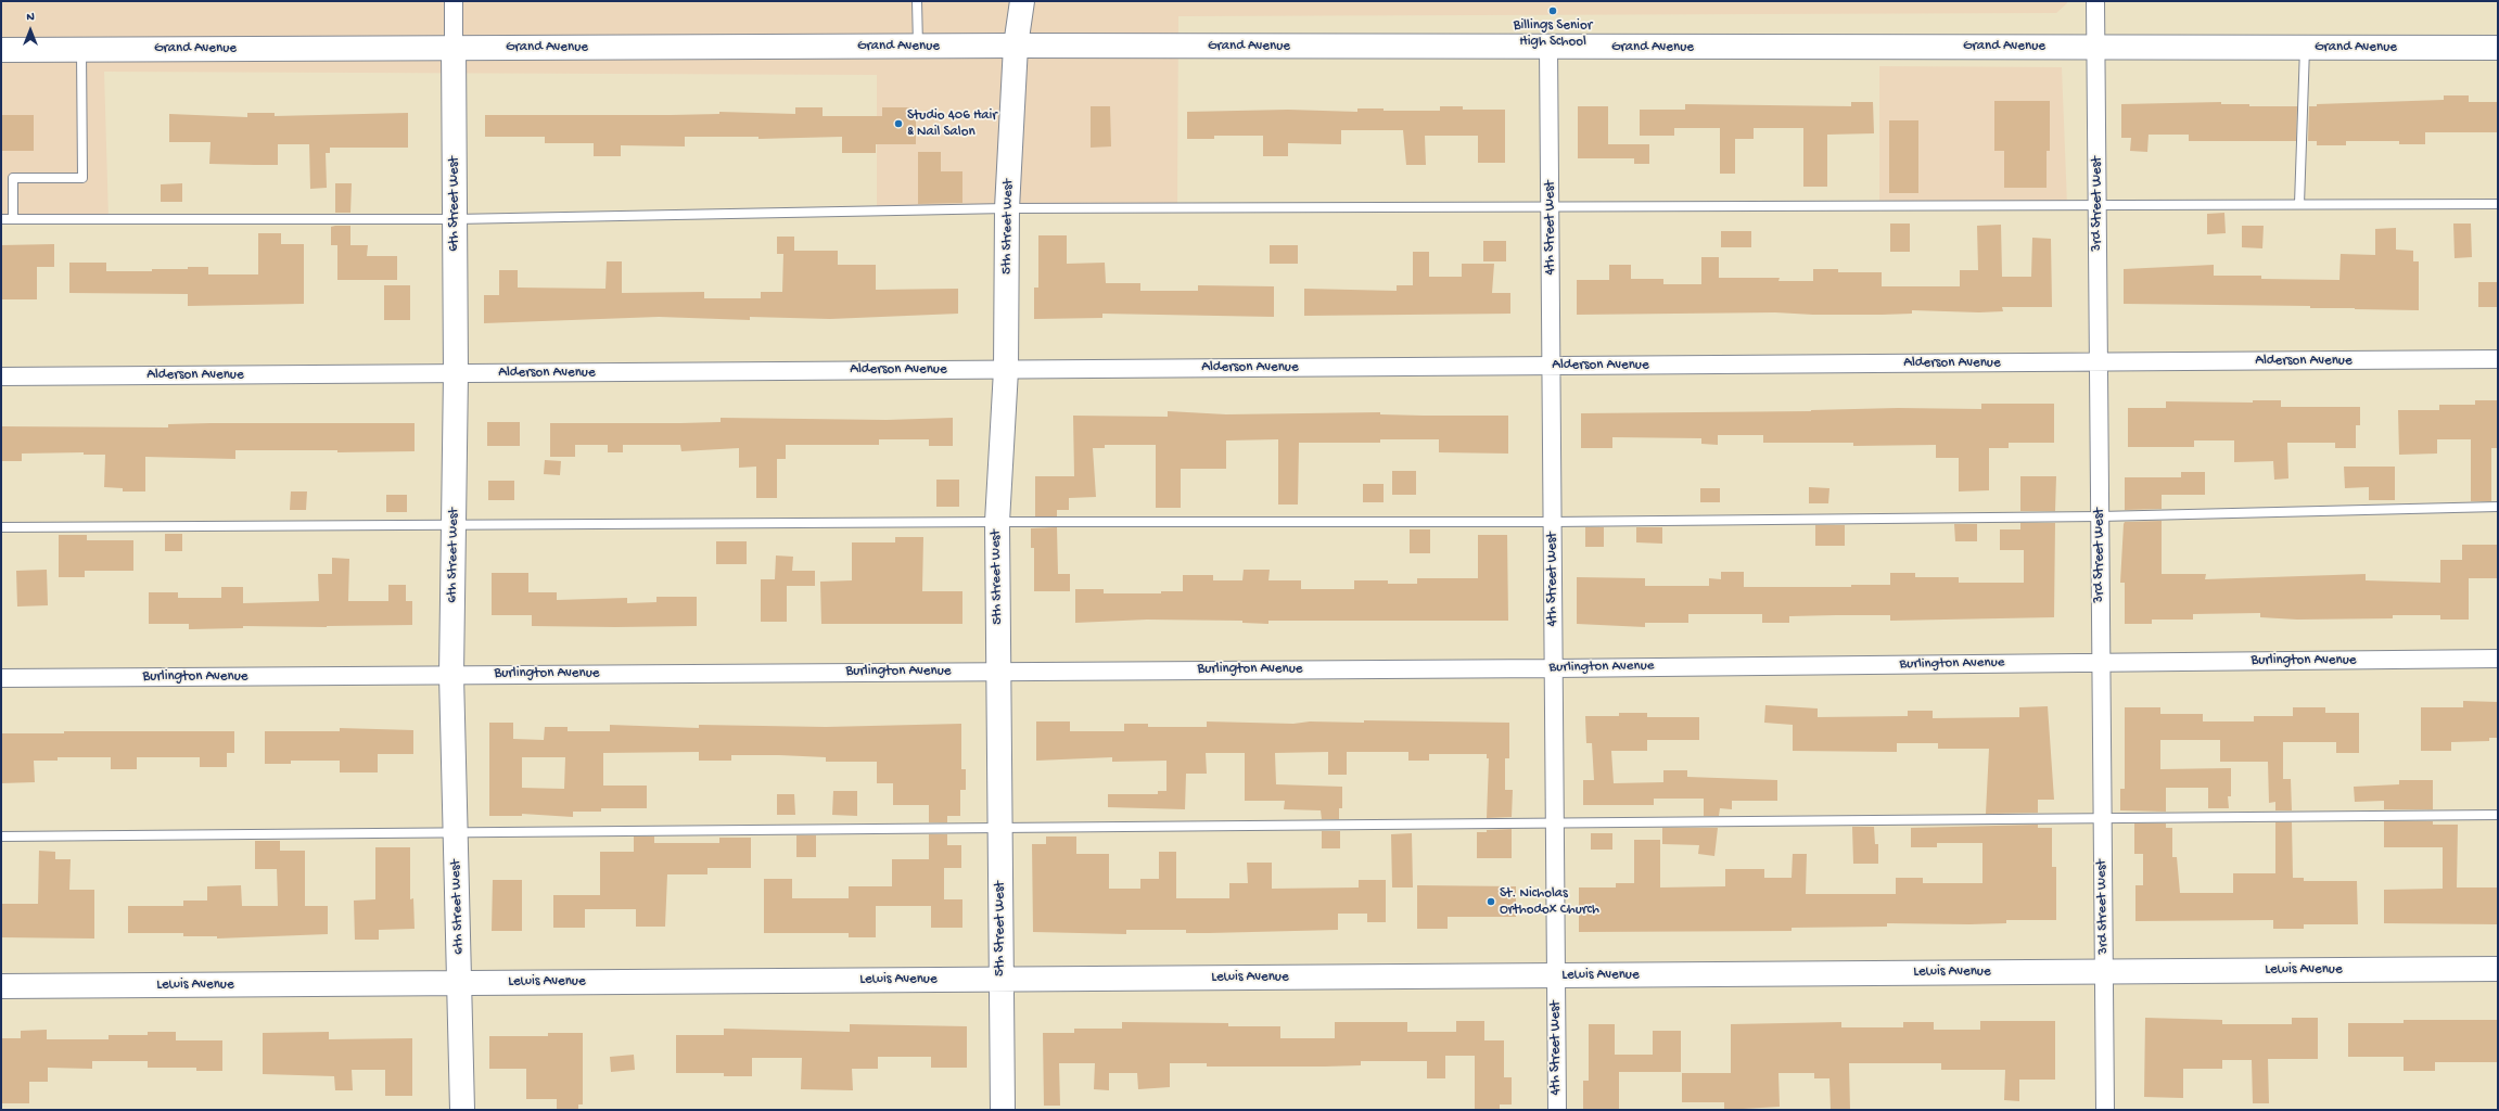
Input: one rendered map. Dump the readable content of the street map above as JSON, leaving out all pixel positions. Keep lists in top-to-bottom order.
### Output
{
  "streets": {
    "street": [
      "Grand Avenue",
      "6th Street West",
      "3rd Street West",
      "5th Street West",
      "4th Street West",
      "Alderson Avenue",
      "Burlington Avenue",
      "Lewis Avenue"
    ]
  },
  "crossings": [
    ["Grand Avenue", "6th Street West"],
    ["Grand Avenue", "3rd Street West"],
    ["Grand Avenue", "5th Street West"],
    ["Grand Avenue", "4th Street West"],
    ["6th Street West", "Alderson Avenue"],
    ["6th Street West", "Burlington Avenue"],
    ["6th Street West", "Lewis Avenue"],
    ["3rd Street West", "Alderson Avenue"],
    ["3rd Street West", "Burlington Avenue"],
    ["3rd Street West", "Lewis Avenue"],
    ["5th Street West", "Alderson Avenue"],
    ["5th Street West", "Burlington Avenue"],
    ["5th Street West", "Lewis Avenue"],
    ["4th Street West", "Alderson Avenue"],
    ["4th Street West", "Burlington Avenue"],
    ["4th Street West", "Lewis Avenue"]
  ],
  "places": ["Billings Senior High School", "Studio 406 Hair & Nail Salon", "St. Nicholas Orthodox Church"],
  "north": "top"
}
